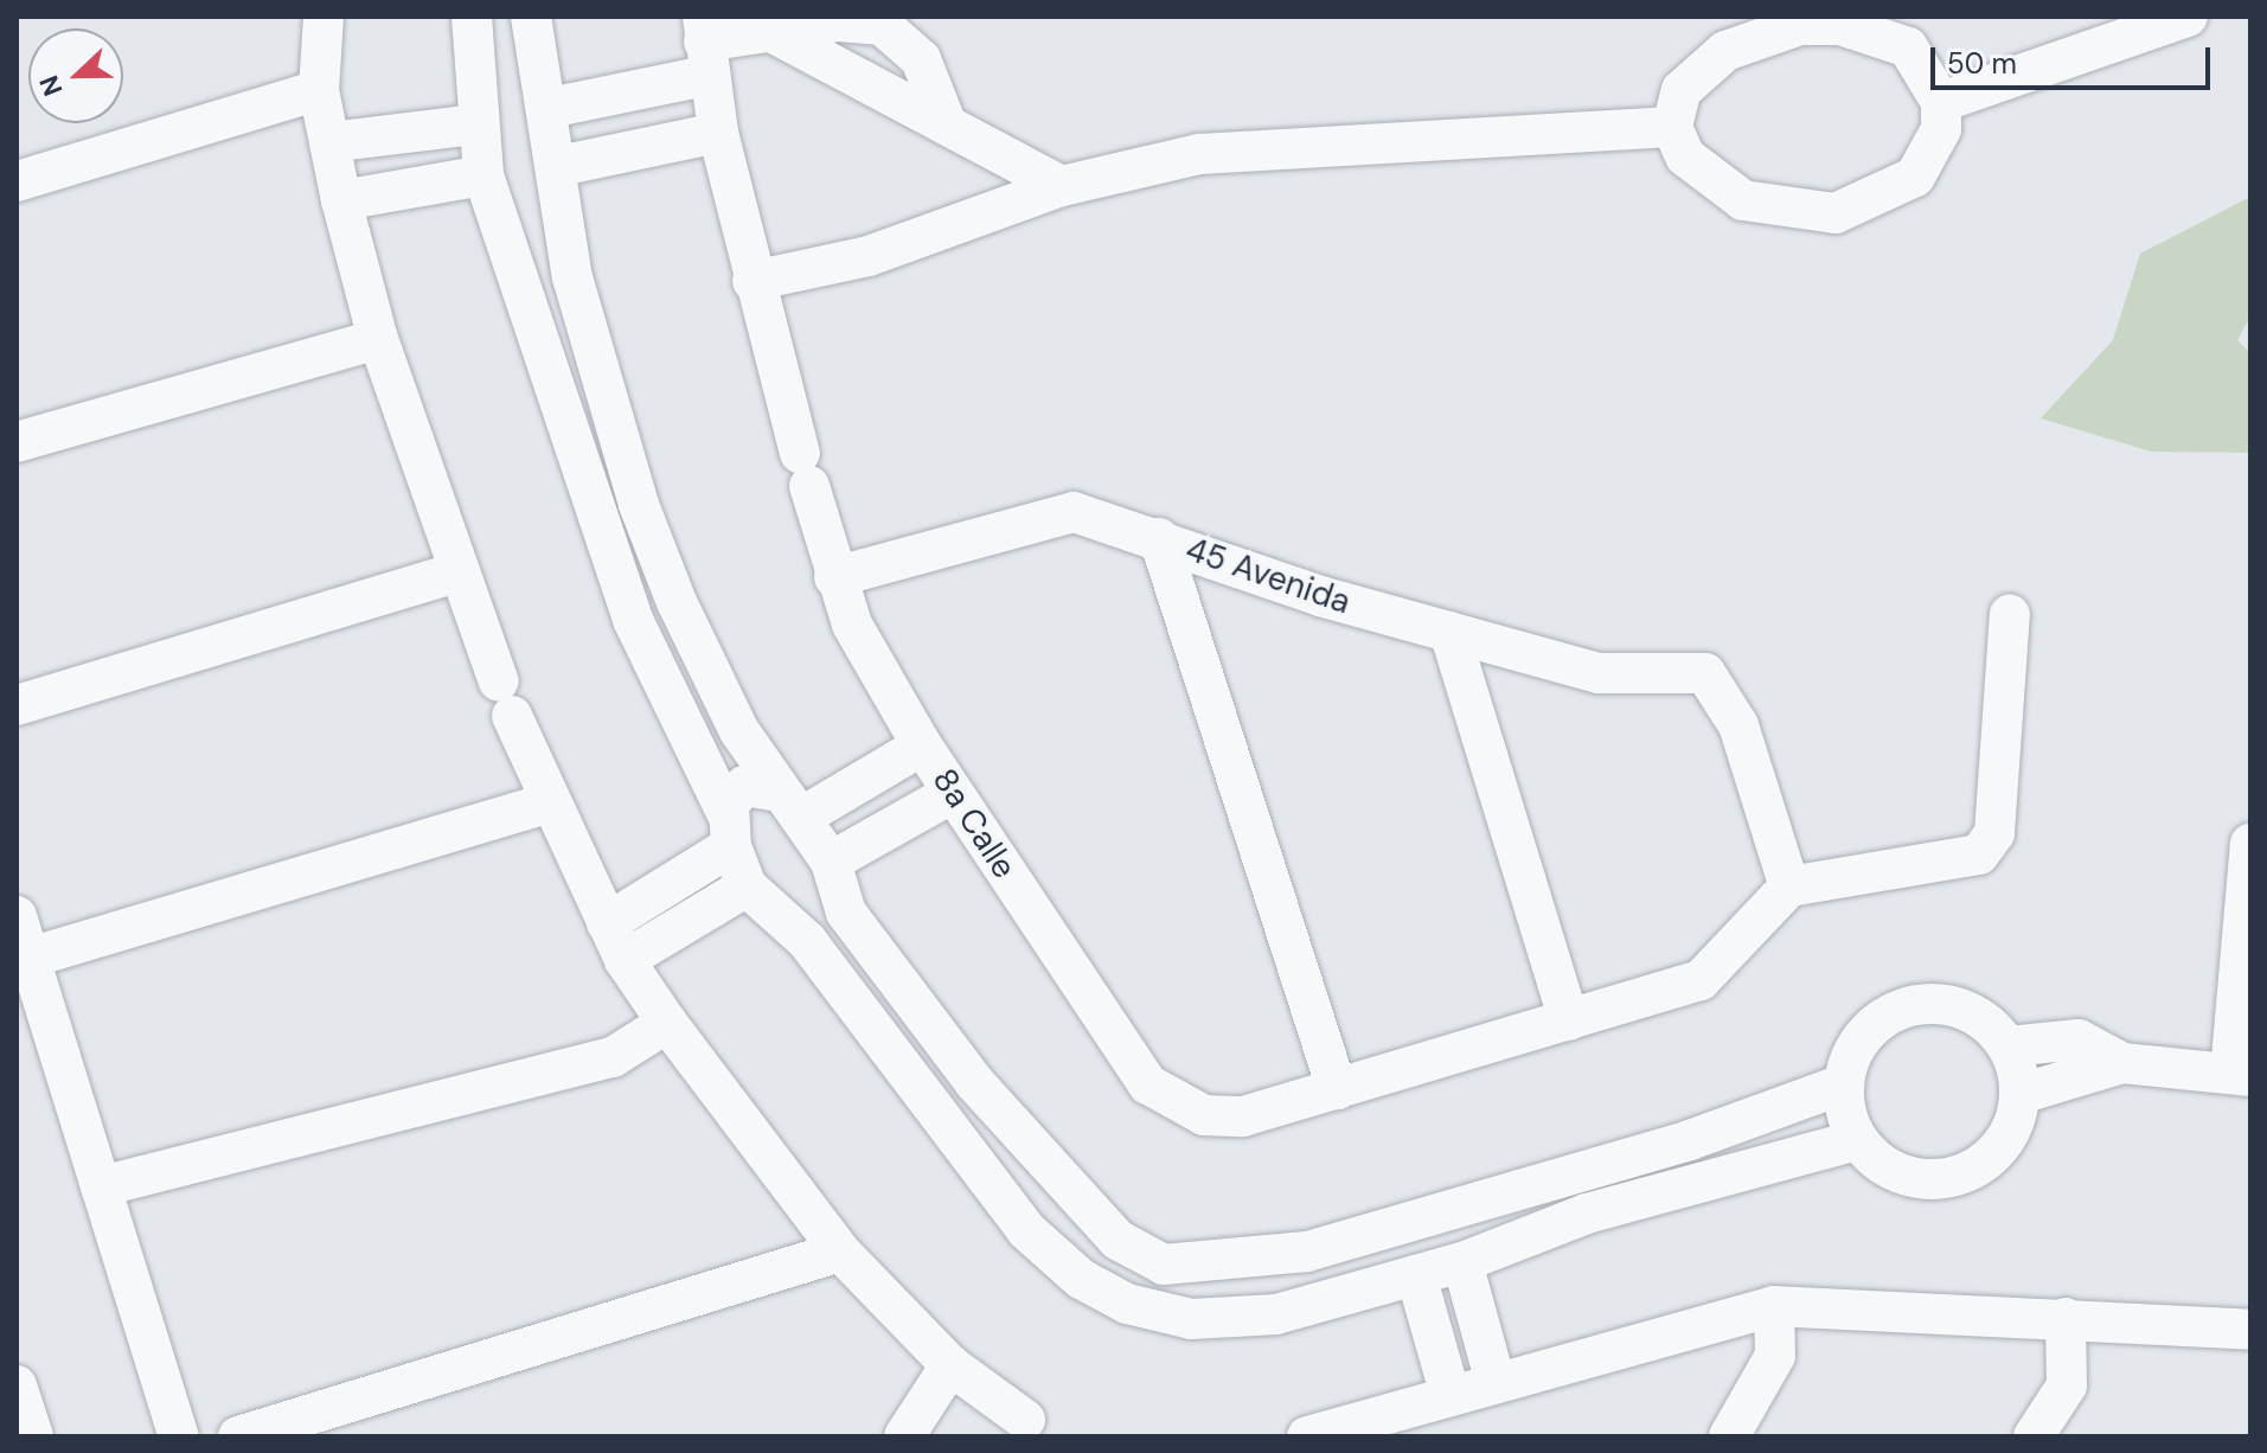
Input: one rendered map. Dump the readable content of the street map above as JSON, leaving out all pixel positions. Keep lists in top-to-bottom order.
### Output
{
  "streets": {
    "street": ["45 Avenida", "8a Calle"]
  },
  "crossings": [
    ["45 Avenida", "8a Calle"]
  ],
  "scale_bar": "50 m",
  "north": "left"
}
